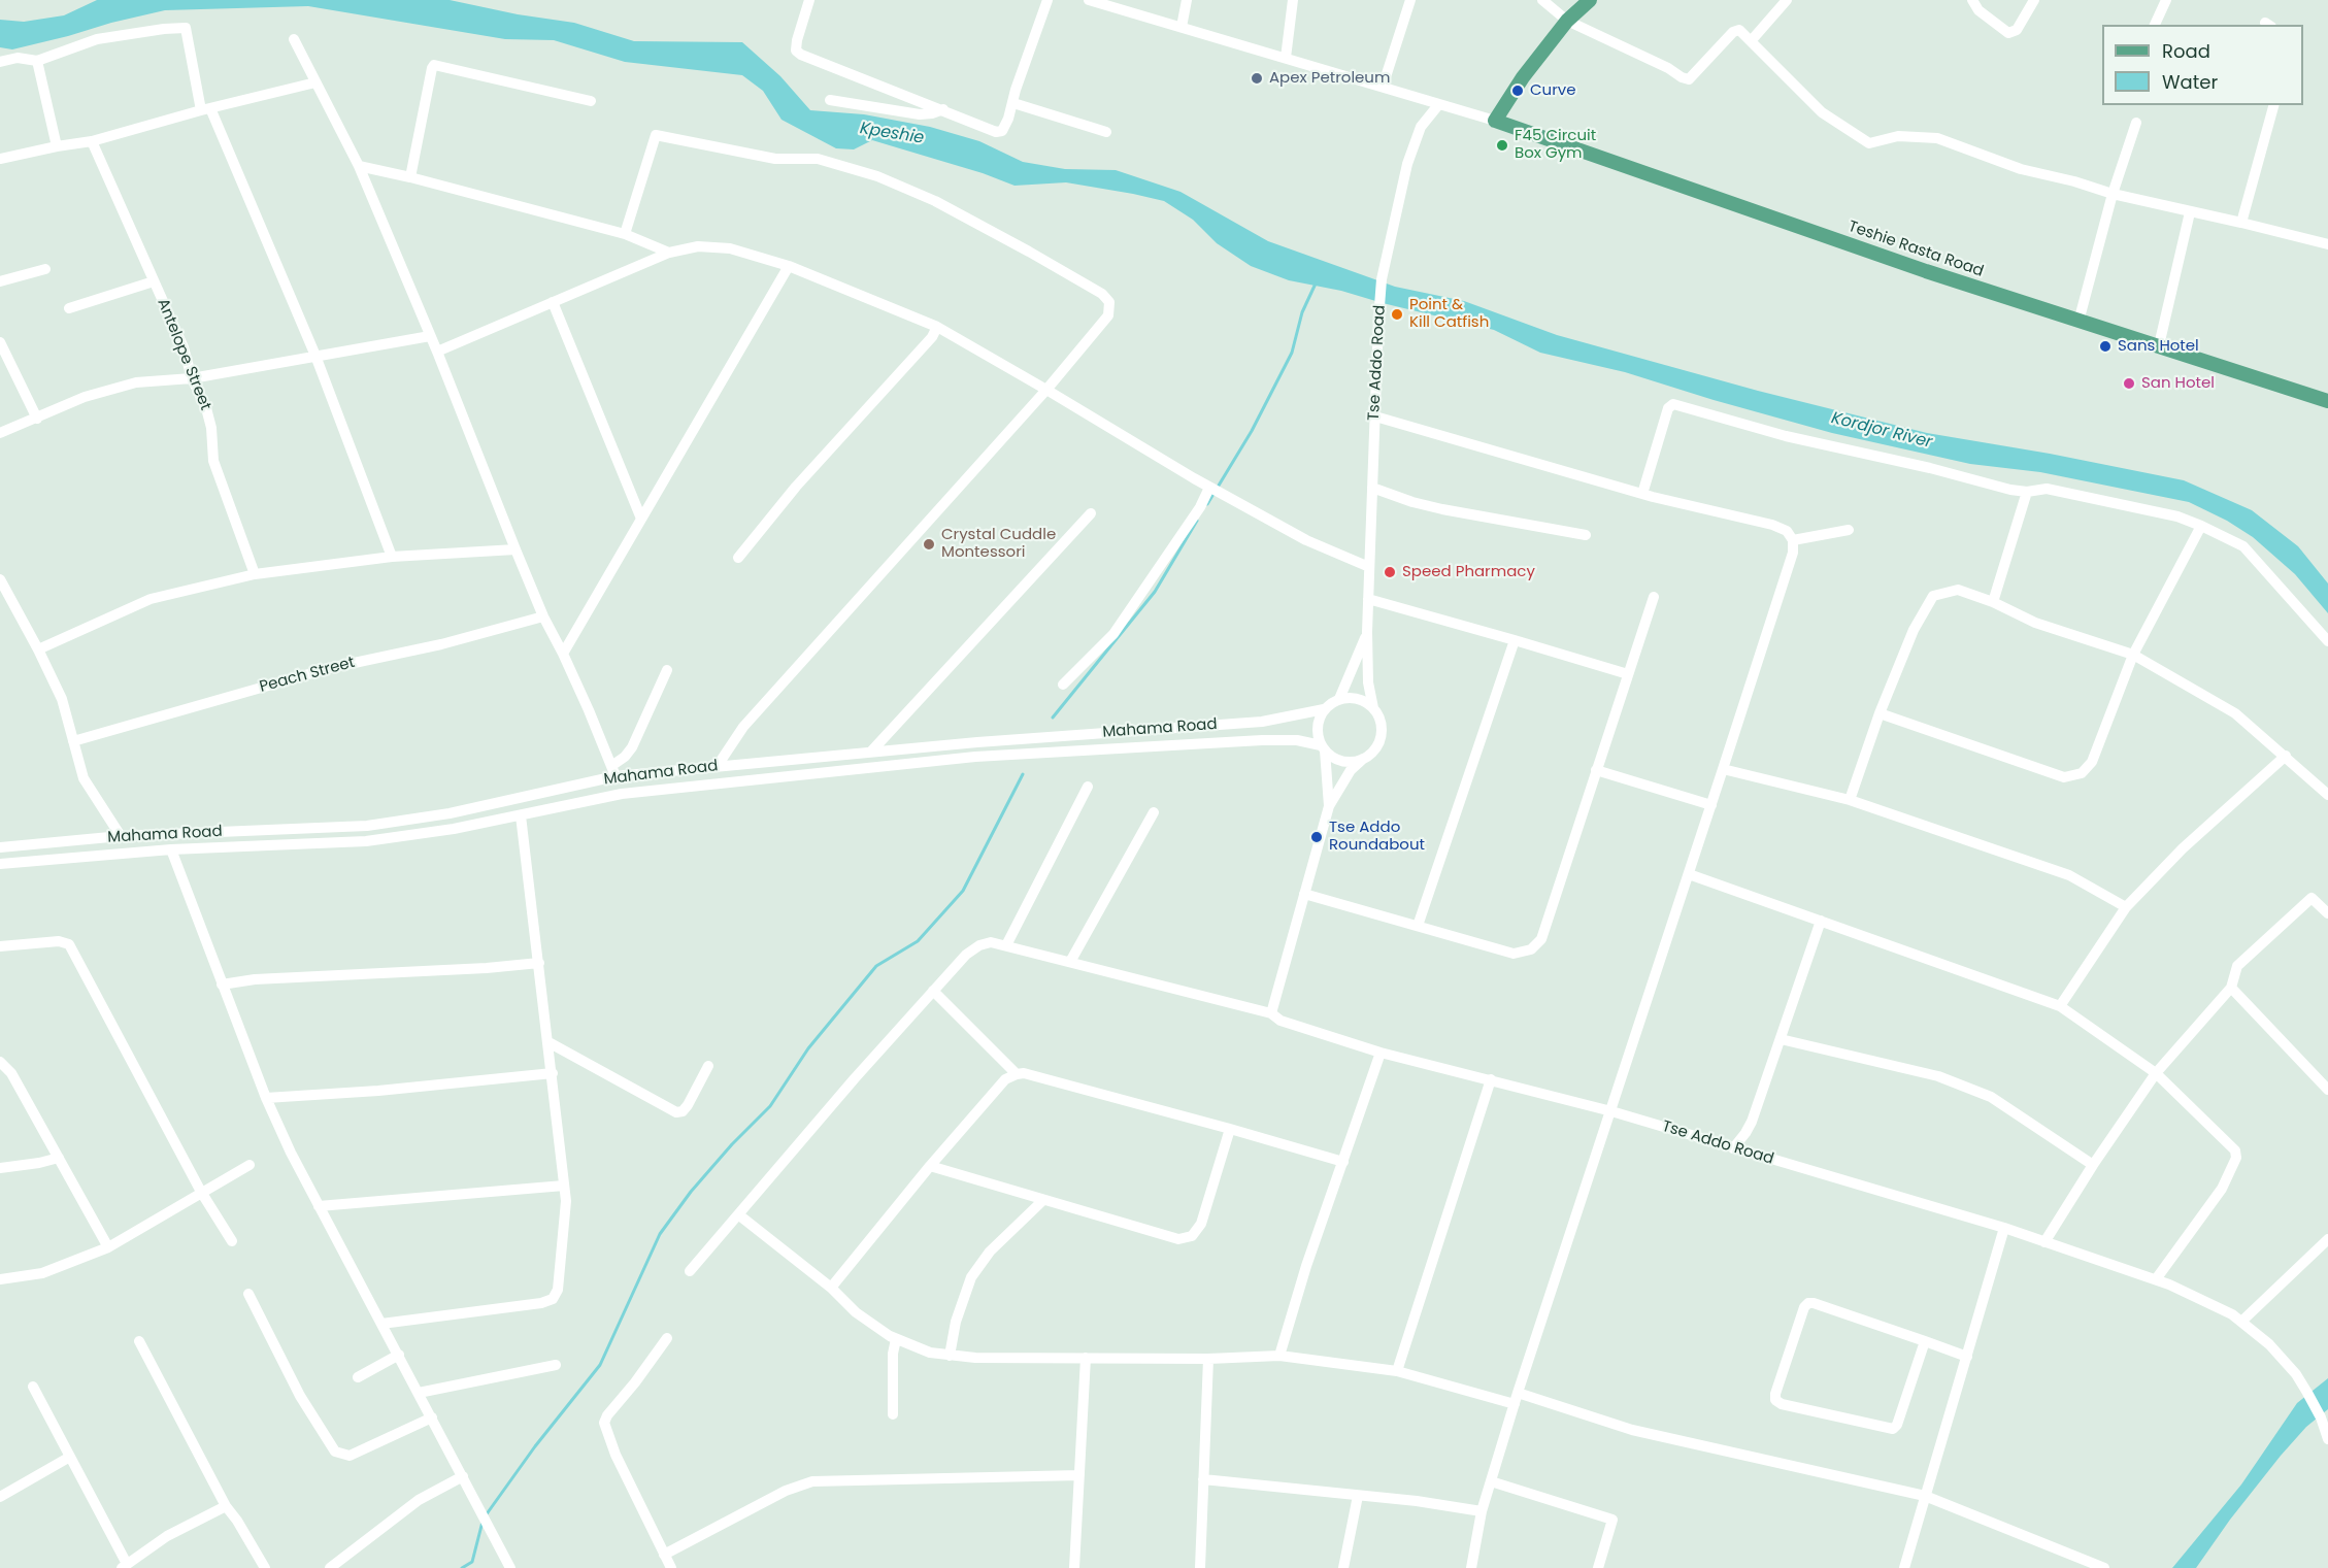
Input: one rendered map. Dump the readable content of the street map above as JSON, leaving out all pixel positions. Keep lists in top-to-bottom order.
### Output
{
  "streets": {
    "main road": ["Teshie Rasta Road"],
    "street": [
      "Antelope Street",
      "Tse Addo Road",
      "Peach Street",
      "Mahama Road"
    ]
  },
  "crossings": [
    ["Tse Addo Road", "Mahama Road"]
  ],
  "water": ["Kpeshie", "Kordjor River"],
  "places": [
    "Apex Petroleum",
    "Curve",
    "F45 Circuit Box Gym",
    "Point & Kill Catfish",
    "Sans Hotel",
    "San Hotel",
    "Crystal Cuddle Montessori",
    "Speed Pharmacy",
    "Tse Addo Roundabout"
  ],
  "legend": ["Road", "Water"]
}
